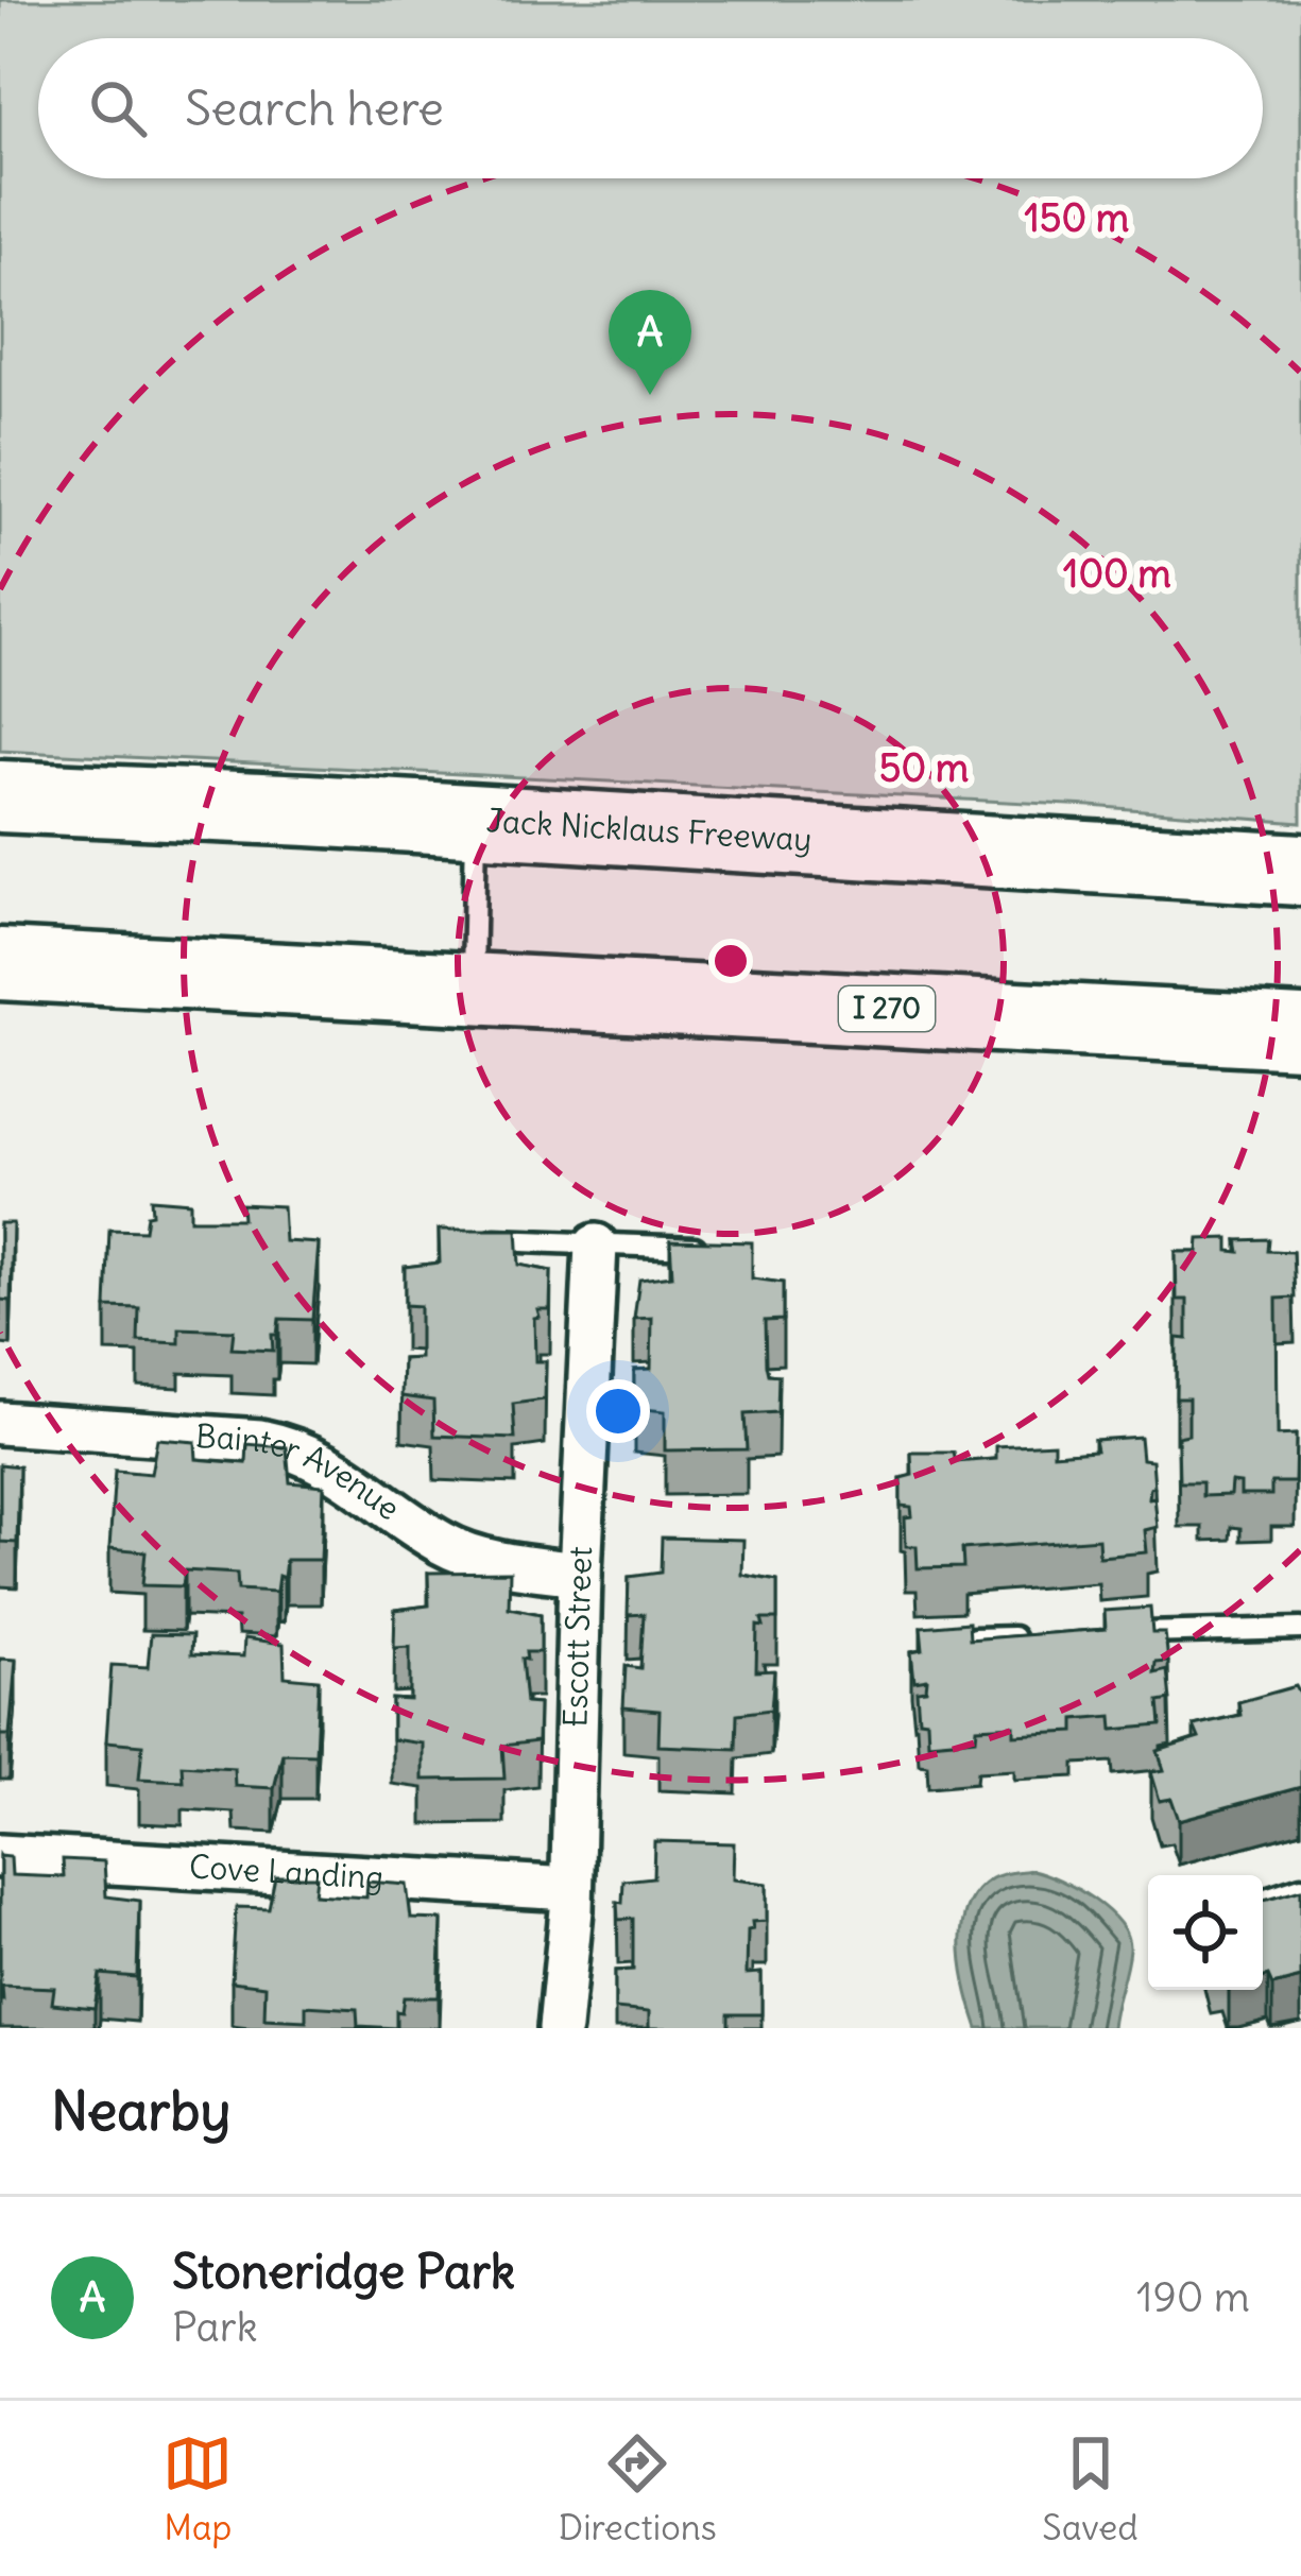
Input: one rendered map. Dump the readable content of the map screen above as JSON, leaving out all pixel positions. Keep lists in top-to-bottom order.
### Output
{
  "streets": {
    "highway": ["Jack Nicklaus Freeway", "I 270"],
    "street": ["Bainter Avenue", "Escott Street", "Cove Landing"]
  },
  "crossings": [
    ["Bainter Avenue", "Escott Street"],
    ["Escott Street", "Cove Landing"]
  ],
  "page": {
    "search": "Search here",
    "pins": "A",
    "heading": "Nearby",
    "list": [
      {
        "mark": "A",
        "name": "Stoneridge Park",
        "note": "Park",
        "value": "190 m"
      }
    ],
    "nav": ["Map", "Directions", "Saved"]
  },
  "rings": ["150 m", "100 m", "50 m"]
}
